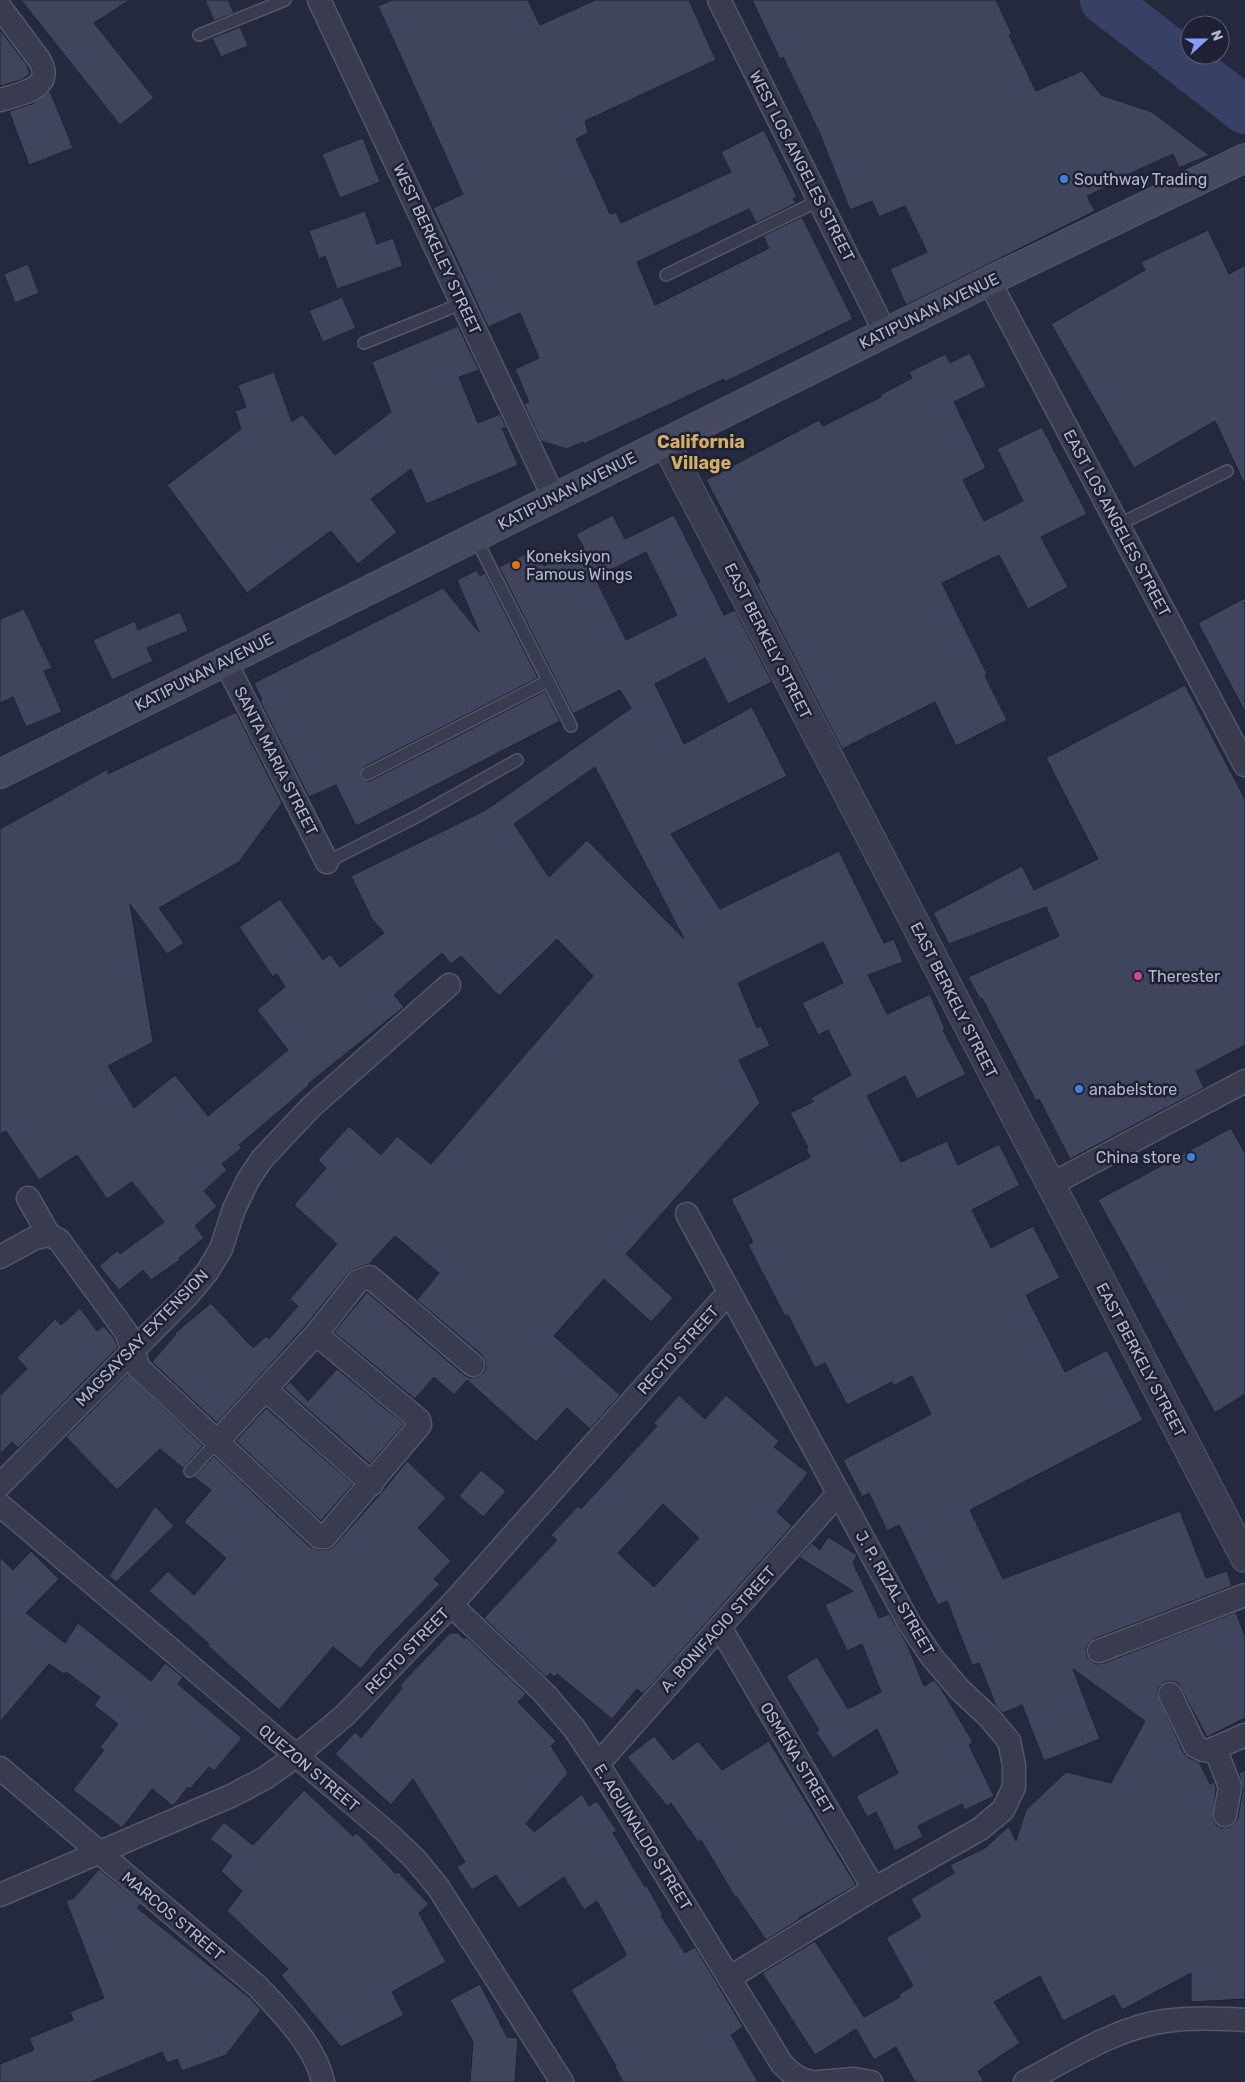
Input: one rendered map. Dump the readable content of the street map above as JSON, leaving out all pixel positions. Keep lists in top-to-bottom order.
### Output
{
  "streets": {
    "main road": ["KATIPUNAN AVENUE"],
    "street": [
      "WEST LOS ANGELES STREET",
      "WEST BERKELEY STREET",
      "EAST LOS ANGELES STREET",
      "EAST BERKELY STREET",
      "SANTA MARIA STREET",
      "MAGSAYSAY EXTENSION",
      "RECTO STREET",
      "J. P. RIZAL STREET",
      "A. BONIFACIO STREET",
      "OSMEÑA STREET",
      "QUEZON STREET",
      "E. AGUINALDO STREET",
      "MARCOS STREET"
    ]
  },
  "crossings": [
    ["WEST LOS ANGELES STREET", "KATIPUNAN AVENUE"],
    ["WEST BERKELEY STREET", "KATIPUNAN AVENUE"],
    ["KATIPUNAN AVENUE", "EAST LOS ANGELES STREET"],
    ["KATIPUNAN AVENUE", "EAST BERKELY STREET"],
    ["KATIPUNAN AVENUE", "SANTA MARIA STREET"],
    ["RECTO STREET", "J. P. RIZAL STREET"],
    ["RECTO STREET", "QUEZON STREET"],
    ["RECTO STREET", "E. AGUINALDO STREET"],
    ["RECTO STREET", "MARCOS STREET"],
    ["J. P. RIZAL STREET", "A. BONIFACIO STREET"],
    ["J. P. RIZAL STREET", "OSMEÑA STREET"],
    ["J. P. RIZAL STREET", "E. AGUINALDO STREET"],
    ["A. BONIFACIO STREET", "OSMEÑA STREET"],
    ["A. BONIFACIO STREET", "E. AGUINALDO STREET"]
  ],
  "districts": ["California Village"],
  "places": [
    "Southway Trading",
    "Koneksiyon Famous Wings",
    "Therester",
    "anabelstore",
    "China store"
  ],
  "north": "right"
}
